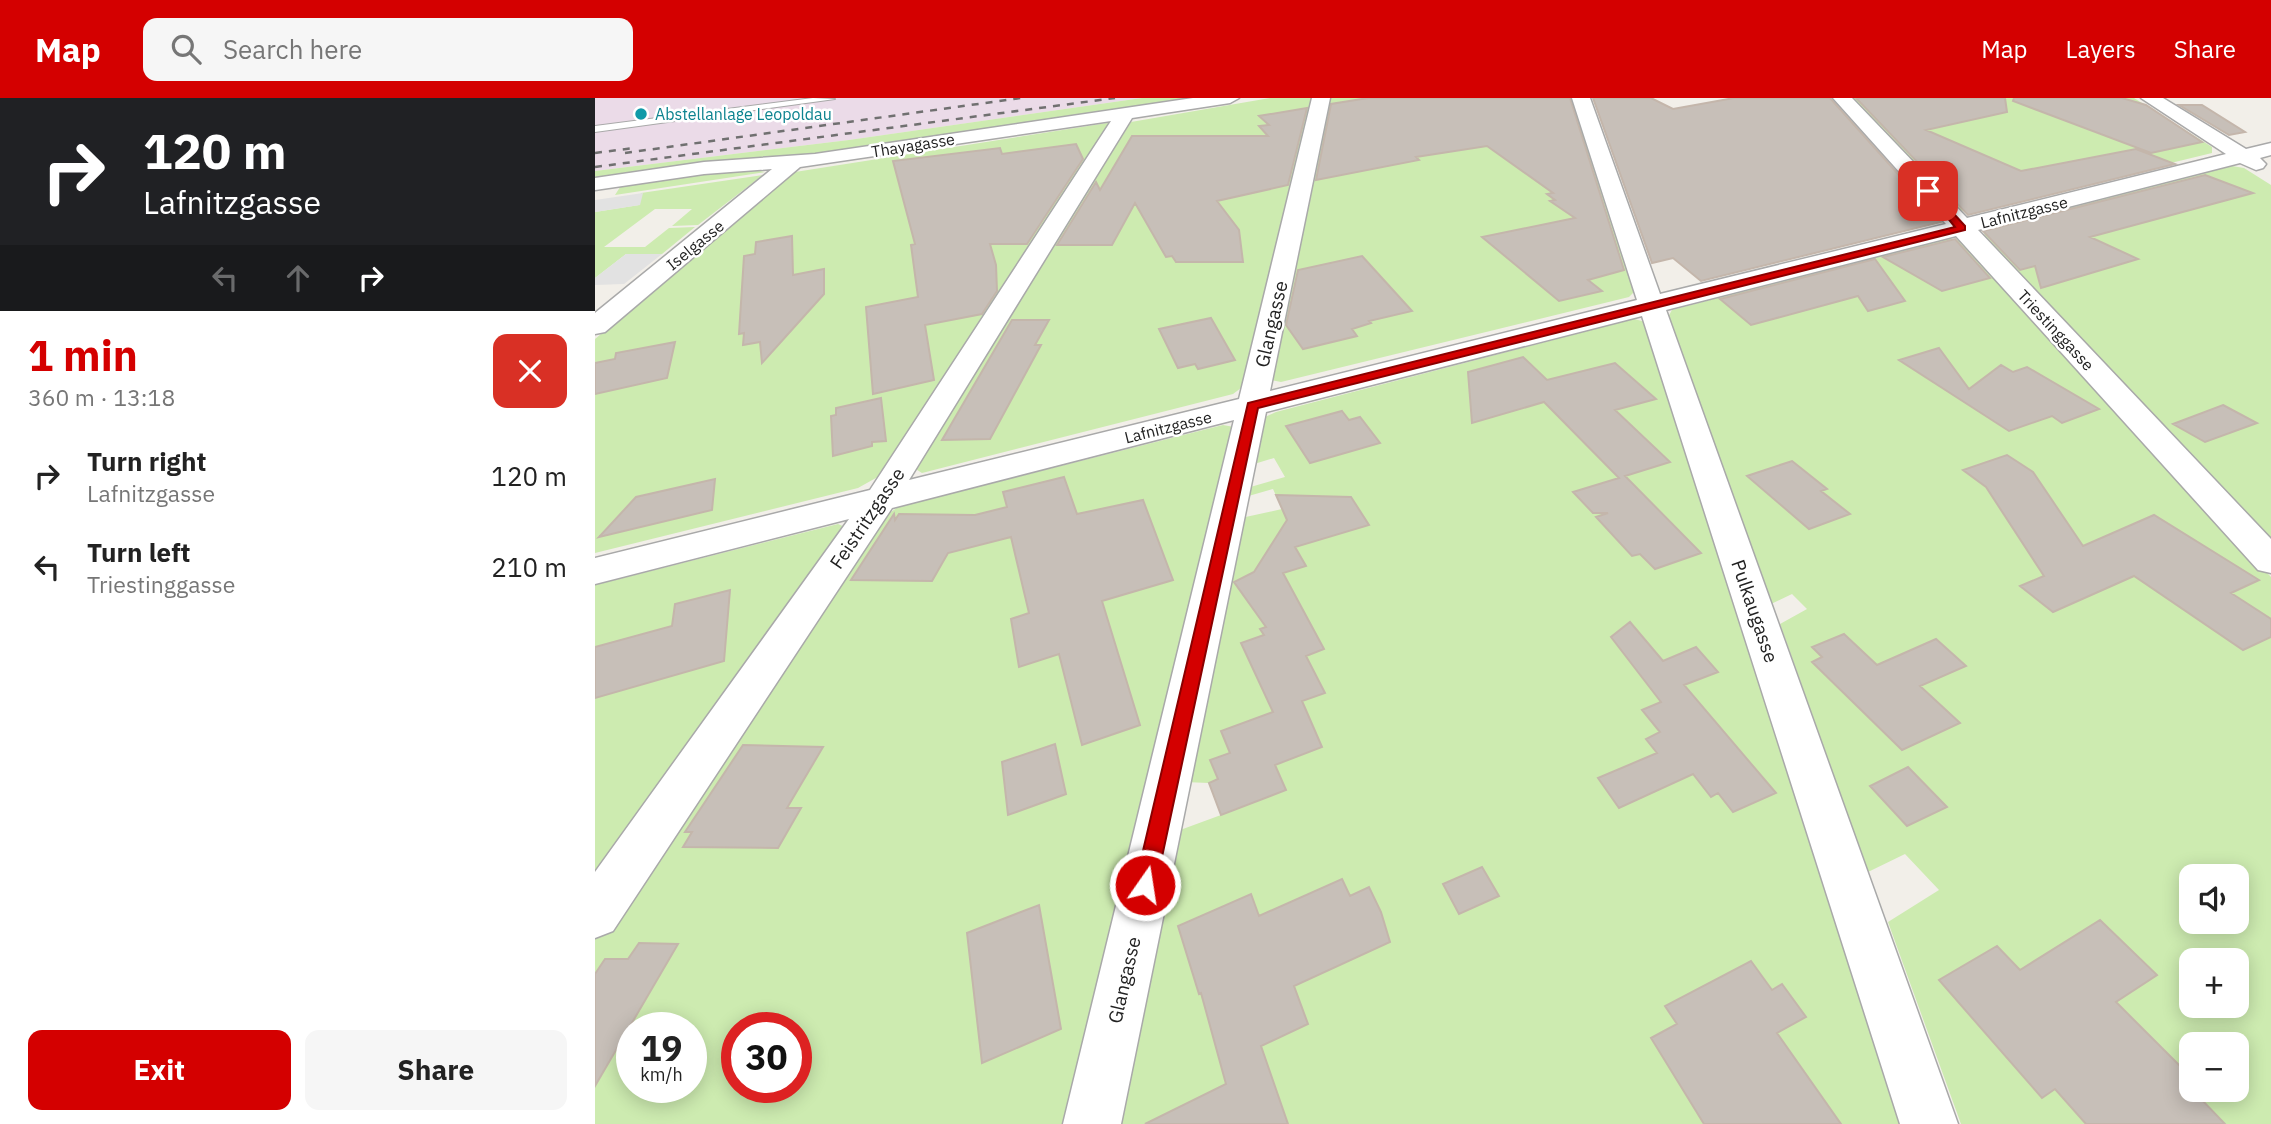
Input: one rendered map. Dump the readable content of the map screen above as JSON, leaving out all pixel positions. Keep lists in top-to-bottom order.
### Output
{
  "streets": {
    "street": [
      "Thayagasse",
      "Lafnitzgasse",
      "Iselgasse",
      "Glangasse",
      "Triestinggasse",
      "Feistritzgasse",
      "Pulkaugasse"
    ]
  },
  "crossings": [
    ["Thayagasse", "Iselgasse"],
    ["Thayagasse", "Feistritzgasse"],
    ["Lafnitzgasse", "Glangasse"],
    ["Lafnitzgasse", "Triestinggasse"],
    ["Lafnitzgasse", "Feistritzgasse"],
    ["Lafnitzgasse", "Pulkaugasse"]
  ],
  "places": ["Abstellanlage Leopoldau"],
  "page": {
    "header": "Map",
    "search": "Search here",
    "nav": ["Map", "Layers", "Share"],
    "turn": ["120 m", "Lafnitzgasse"],
    "heading": ["1 min", "360 m · 13:18"],
    "list": [
      {
        "name": "Turn right",
        "note": "Lafnitzgasse",
        "value": "120 m"
      },
      {
        "name": "Turn left",
        "note": "Triestinggasse",
        "value": "210 m"
      }
    ],
    "map_buttons": ["+", "−"],
    "speed": "19 km/h",
    "limit": "30",
    "buttons": ["Exit", "Share"]
  }
}
